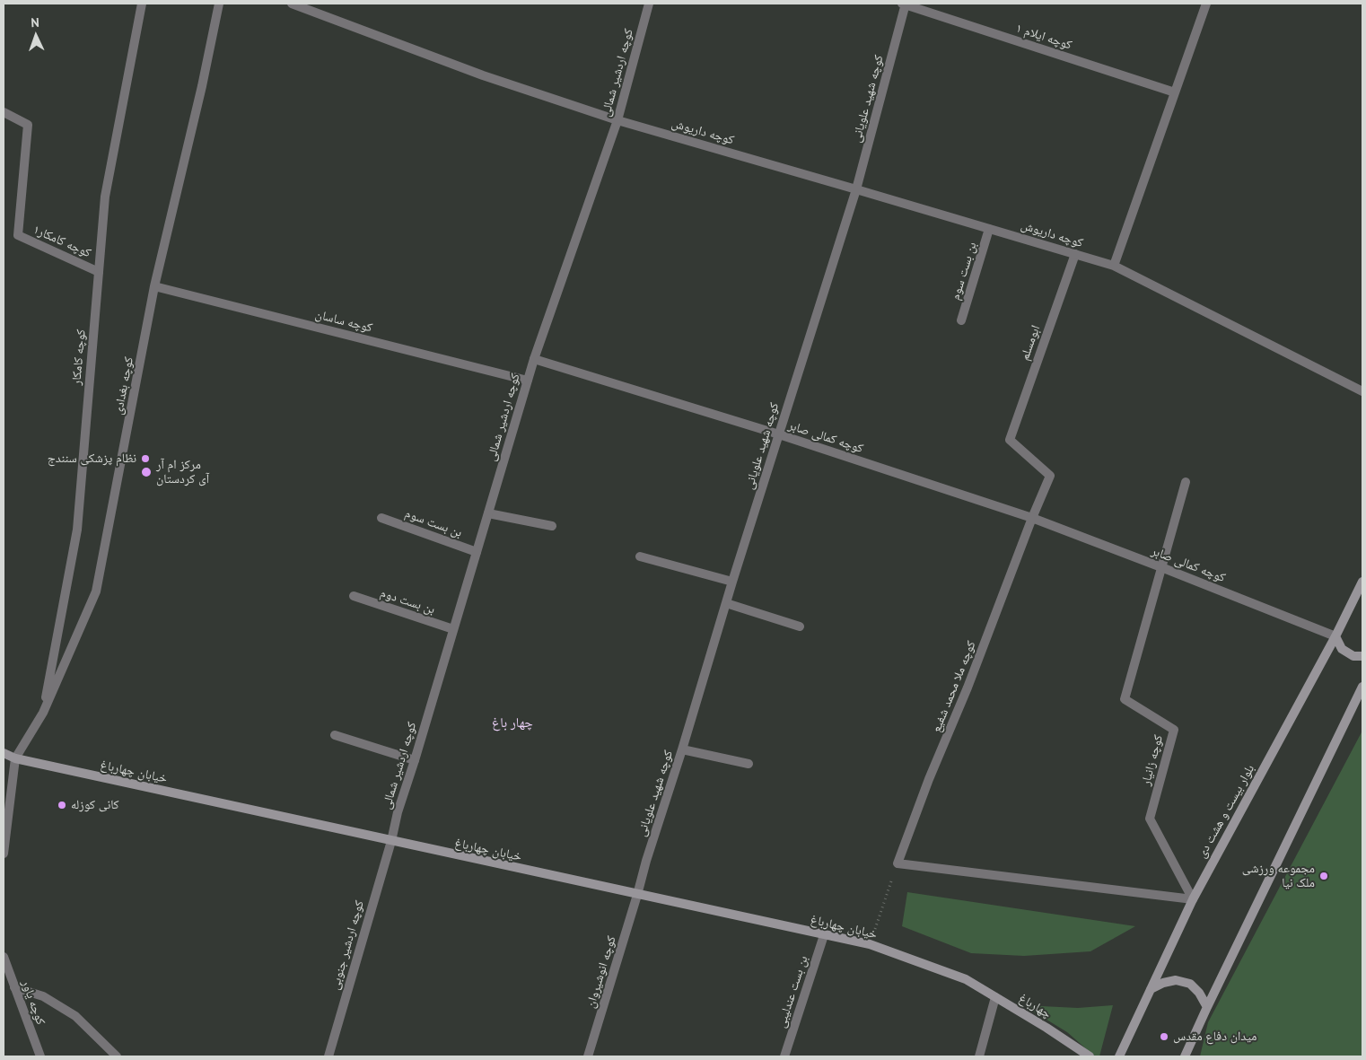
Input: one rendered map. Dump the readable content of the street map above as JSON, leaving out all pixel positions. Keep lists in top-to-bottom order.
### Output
{
  "streets": {
    "main road": ["خیابان چهارباغ", "بلوار بیست و هشت دی", "چهارباغ"],
    "street": [
      "کوچه ایلام ۱",
      "کوچه اردشیر شمالی",
      "کوچه شهید علویانی",
      "کوچه داریوش",
      "کوچه کامکار۱",
      "بن بست سوم",
      "کوچه ساسان",
      "ابومسلم",
      "کوچه کامکار",
      "کوچه بغدادی",
      "کوچه کمالی صابر",
      "بن بست دوم",
      "کوچه ملا محمد شفیع",
      "کوچه زانیار",
      "کوچه اردشیر جنوبی",
      "کوچه انوشیروان",
      "بن بست عندلیبی",
      "کوچه یاور"
    ]
  },
  "crossings": [
    ["کوچه ایلام ۱", "کوچه شهید علویانی"],
    ["کوچه اردشیر شمالی", "کوچه داریوش"],
    ["کوچه اردشیر شمالی", "بن بست سوم"],
    ["کوچه اردشیر شمالی", "کوچه ساسان"],
    ["کوچه اردشیر شمالی", "کوچه کمالی صابر"],
    ["کوچه اردشیر شمالی", "بن بست دوم"],
    ["کوچه اردشیر شمالی", "خیابان چهارباغ"],
    ["کوچه اردشیر شمالی", "کوچه اردشیر جنوبی"],
    ["کوچه شهید علویانی", "کوچه داریوش"],
    ["کوچه شهید علویانی", "کوچه کمالی صابر"],
    ["کوچه شهید علویانی", "خیابان چهارباغ"],
    ["کوچه شهید علویانی", "کوچه انوشیروان"],
    ["کوچه داریوش", "بن بست سوم"],
    ["کوچه داریوش", "ابومسلم"],
    ["کوچه کامکار۱", "کوچه کامکار"],
    ["کوچه ساسان", "کوچه بغدادی"],
    ["ابومسلم", "کوچه کمالی صابر"],
    ["ابومسلم", "کوچه ملا محمد شفیع"],
    ["کوچه کامکار", "کوچه بغدادی"],
    ["کوچه بغدادی", "خیابان چهارباغ"],
    ["کوچه کمالی صابر", "کوچه ملا محمد شفیع"],
    ["کوچه کمالی صابر", "کوچه زانیار"],
    ["کوچه کمالی صابر", "بلوار بیست و هشت دی"],
    ["کوچه زانیار", "بلوار بیست و هشت دی"],
    ["خیابان چهارباغ", "کوچه اردشیر جنوبی"],
    ["خیابان چهارباغ", "کوچه انوشیروان"],
    ["خیابان چهارباغ", "بن بست عندلیبی"],
    ["خیابان چهارباغ", "چهارباغ"]
  ],
  "districts": ["چهار باغ"],
  "places": [
    "نظام پزشکی سنندج",
    "مرکز ام آر آی کردستان",
    "کانی کوزله",
    "مجموعه ورزشی ملک نیا",
    "میدان دفاع مقدس"
  ],
  "north": "top"
}
